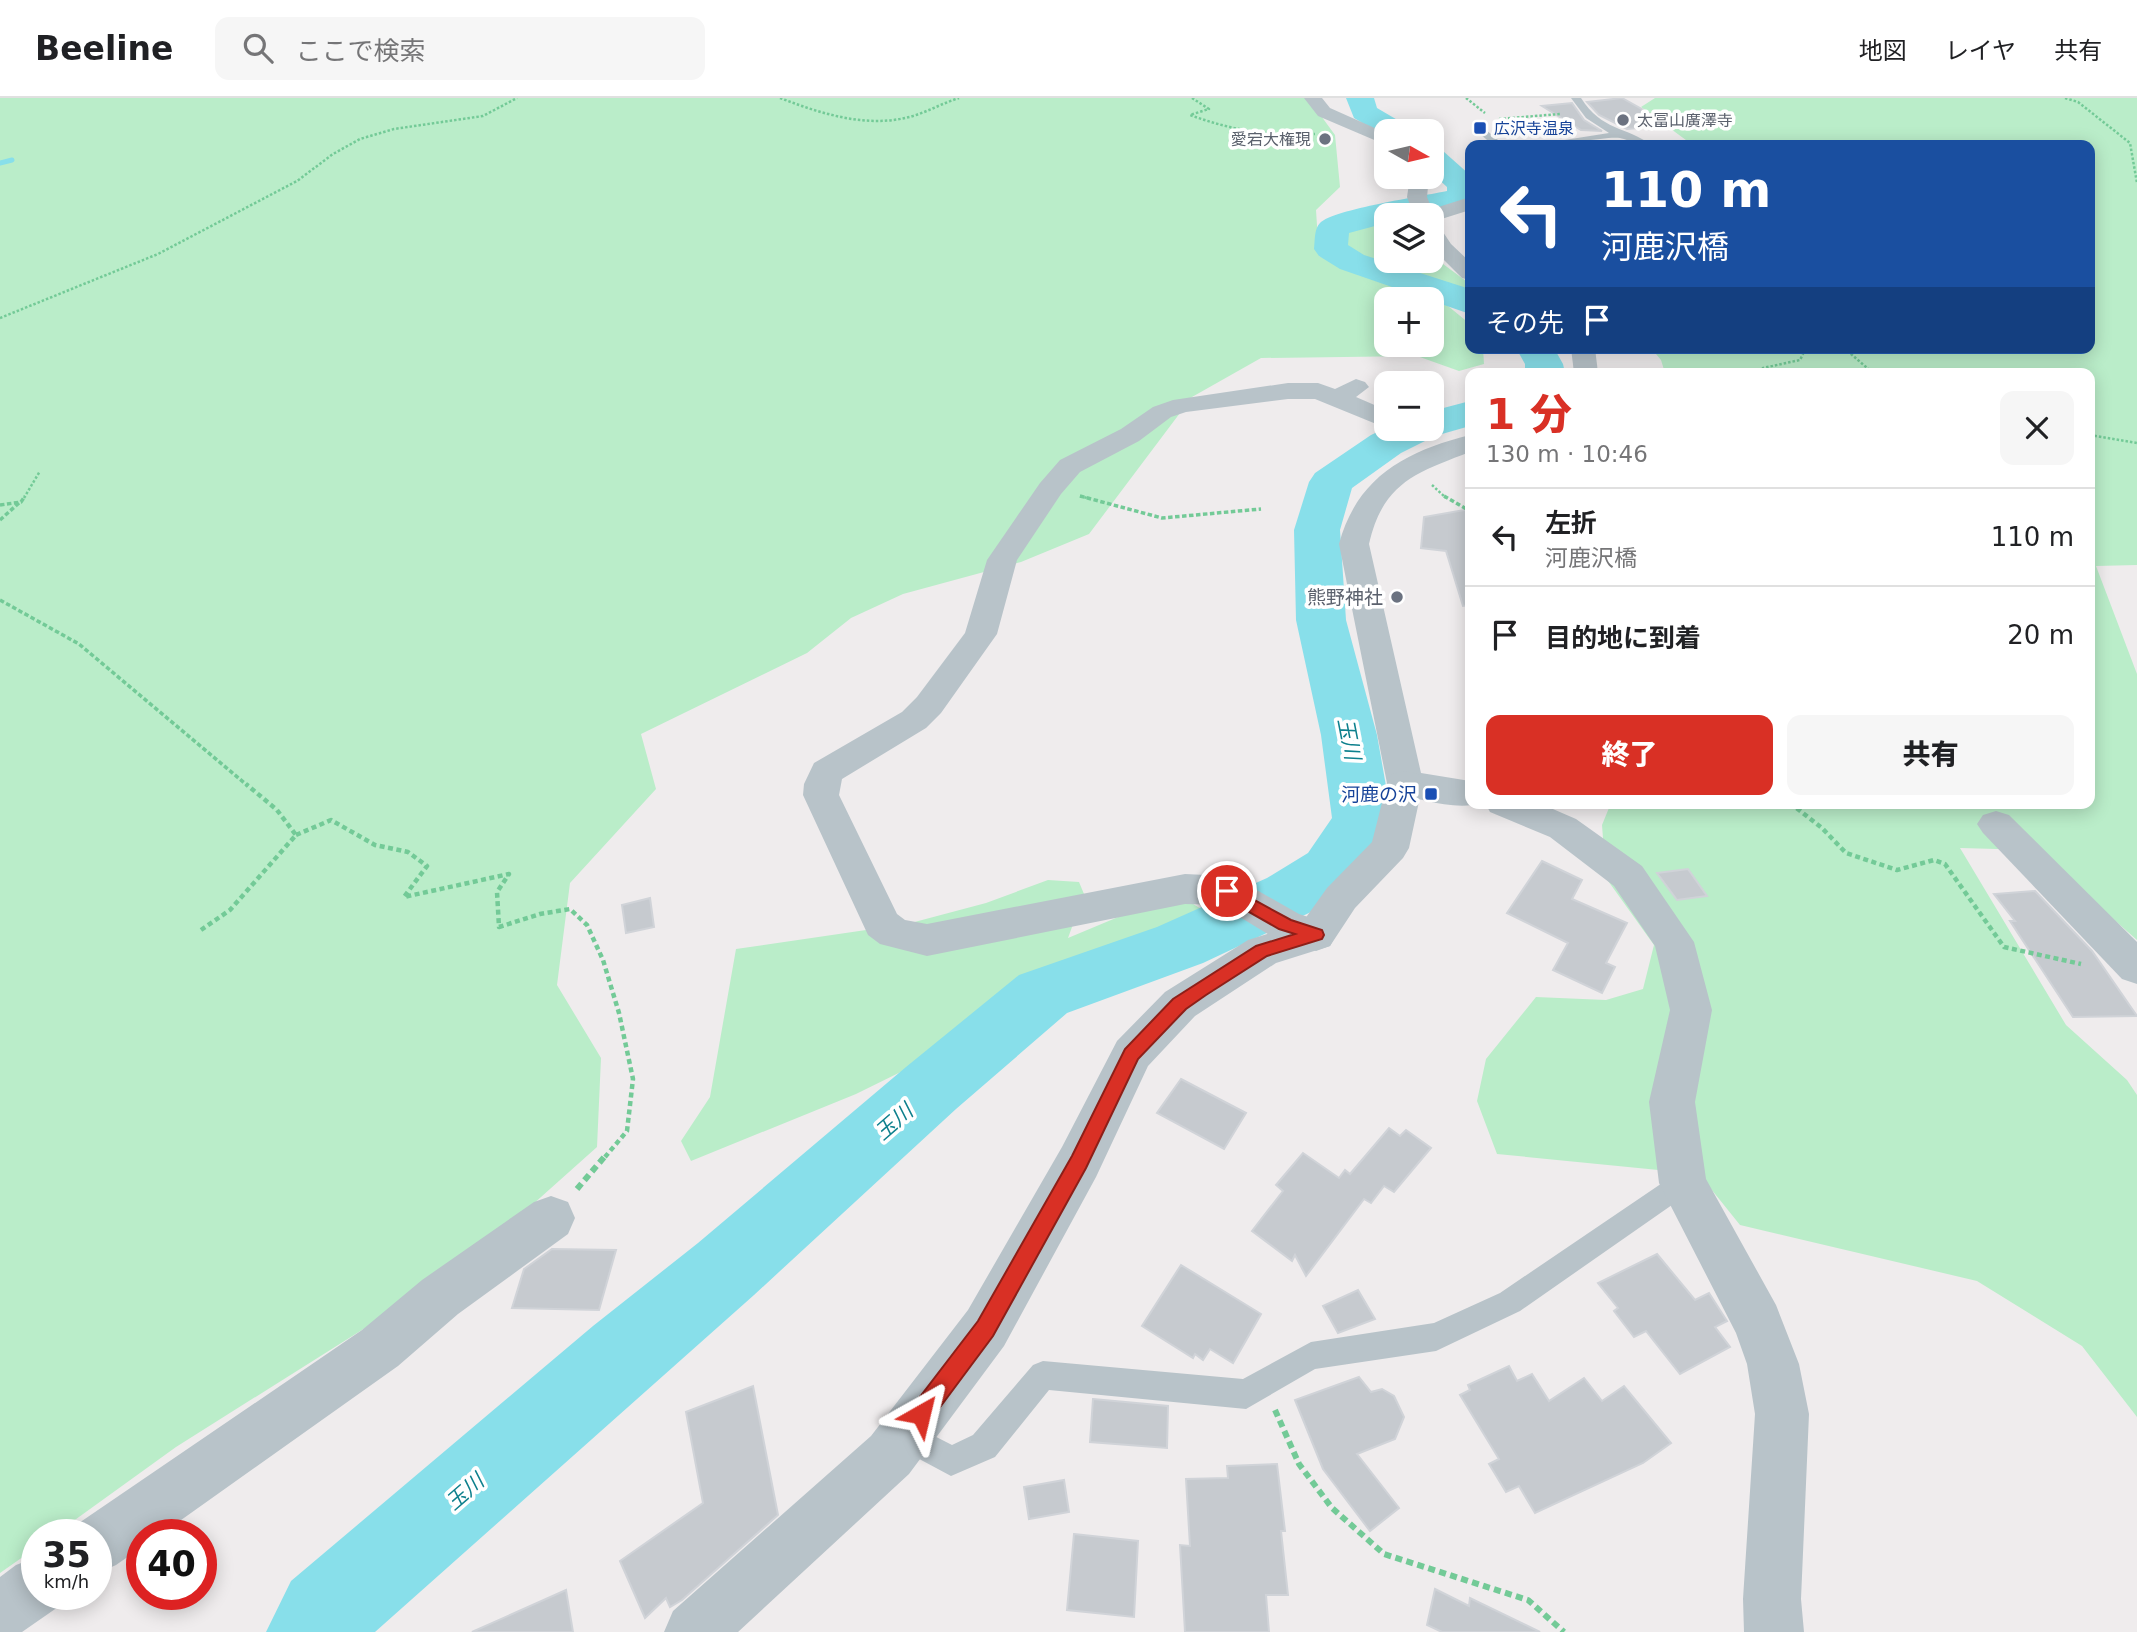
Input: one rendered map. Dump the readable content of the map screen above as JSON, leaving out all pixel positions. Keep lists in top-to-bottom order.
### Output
{
  "water": ["玉川"],
  "places": {
    "other": ["太冨山廣澤寺", "愛宕大権現", "熊野神社"],
    "transit": ["広沢寺温泉", "河鹿の沢"]
  },
  "north": "right",
  "page": {
    "header": "Beeline",
    "search": "ここで検索",
    "nav": ["地図", "レイヤ", "共有"],
    "map_buttons": ["+", "−"],
    "turn": ["110 m", "河鹿沢橋"],
    "then": "その先",
    "heading": ["1 分", "130 m · 10:46"],
    "list": [
      {
        "name": "左折",
        "note": "河鹿沢橋",
        "value": "110 m"
      },
      {
        "name": "目的地に到着",
        "value": "20 m"
      }
    ],
    "buttons": ["終了", "共有"],
    "speed": "35 km/h",
    "limit": "40"
  }
}
